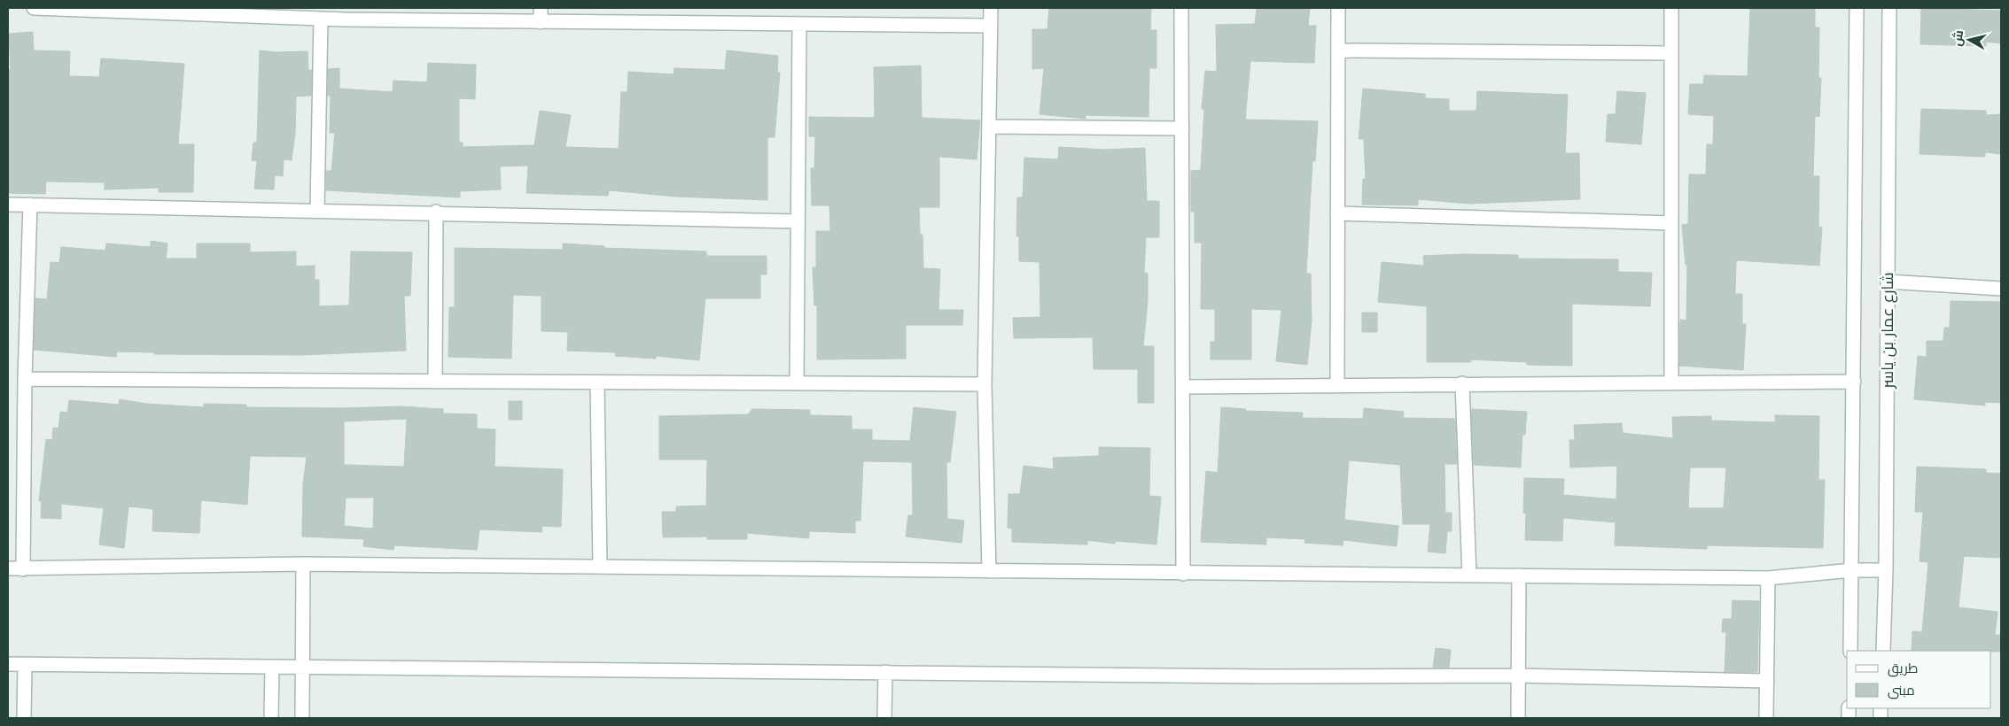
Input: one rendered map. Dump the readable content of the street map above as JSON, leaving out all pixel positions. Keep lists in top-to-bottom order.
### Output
{
  "streets": {
    "street": ["شارع عمار بن ياسر"]
  },
  "legend": ["طريق", "مبنى"],
  "north": "left"
}
